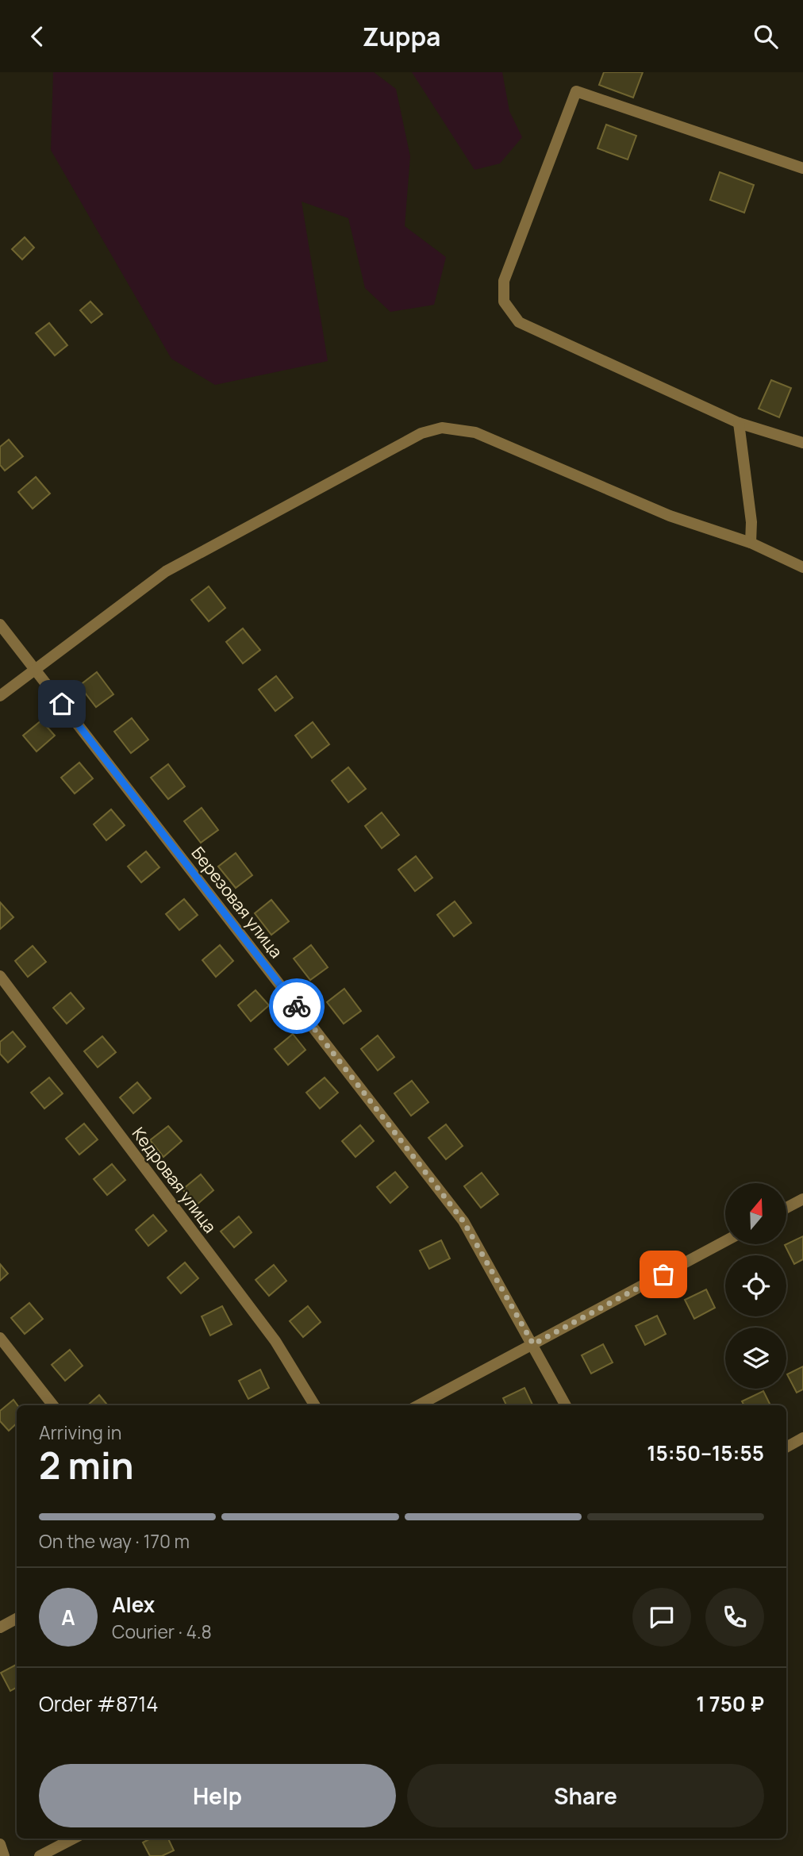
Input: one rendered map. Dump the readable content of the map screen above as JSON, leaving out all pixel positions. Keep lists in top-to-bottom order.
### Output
{
  "streets": {
    "street": ["Березовая улица", "Кедровая улица"]
  },
  "north": "top",
  "page": {
    "header": "Zuppa",
    "heading": ["2 min", "Arriving in", "15:50–15:55"],
    "panel": [
      "Alex",
      "Courier · 4.8",
      "Order #8714",
      "1 750 ₽"
    ],
    "bar": "On the way · 170 m",
    "round": "A",
    "buttons": ["Help", "Share"]
  }
}
